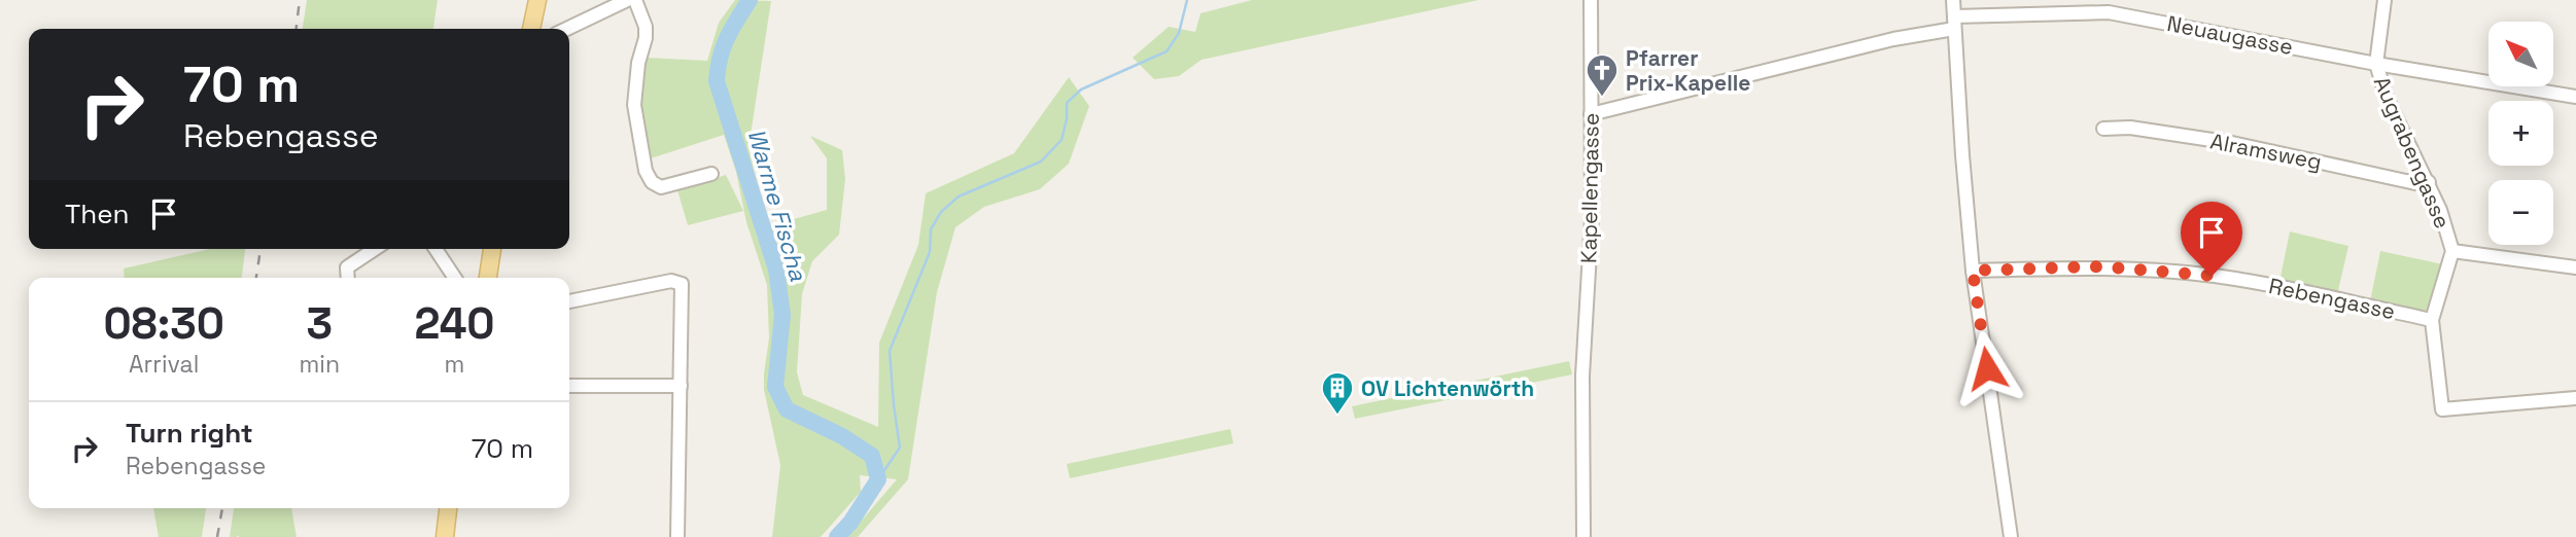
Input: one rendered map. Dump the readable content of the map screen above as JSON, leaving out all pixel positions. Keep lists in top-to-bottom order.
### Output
{
  "streets": {
    "street": [
      "Neuaugasse",
      "Alramsweg",
      "Augrabengasse",
      "Kapellengasse",
      "Rebengasse"
    ]
  },
  "crossings": [
    ["Neuaugasse", "Augrabengasse"],
    ["Neuaugasse", "Kapellengasse"],
    ["Alramsweg", "Augrabengasse"],
    ["Augrabengasse", "Rebengasse"]
  ],
  "water": ["Warme Fischa"],
  "places": {
    "church": ["Pfarrer Prix-Kapelle"],
    "building": ["OV Lichtenwörth"]
  },
  "north": "top left",
  "page": {
    "map_buttons": ["+", "−"],
    "turn": ["70 m", "Rebengasse"],
    "then": "Then",
    "eta": [
      "08:30",
      "Arrival",
      "3",
      "min",
      "240",
      "m"
    ],
    "list": [
      {
        "name": "Turn right",
        "note": "Rebengasse",
        "value": "70 m"
      }
    ]
  }
}
